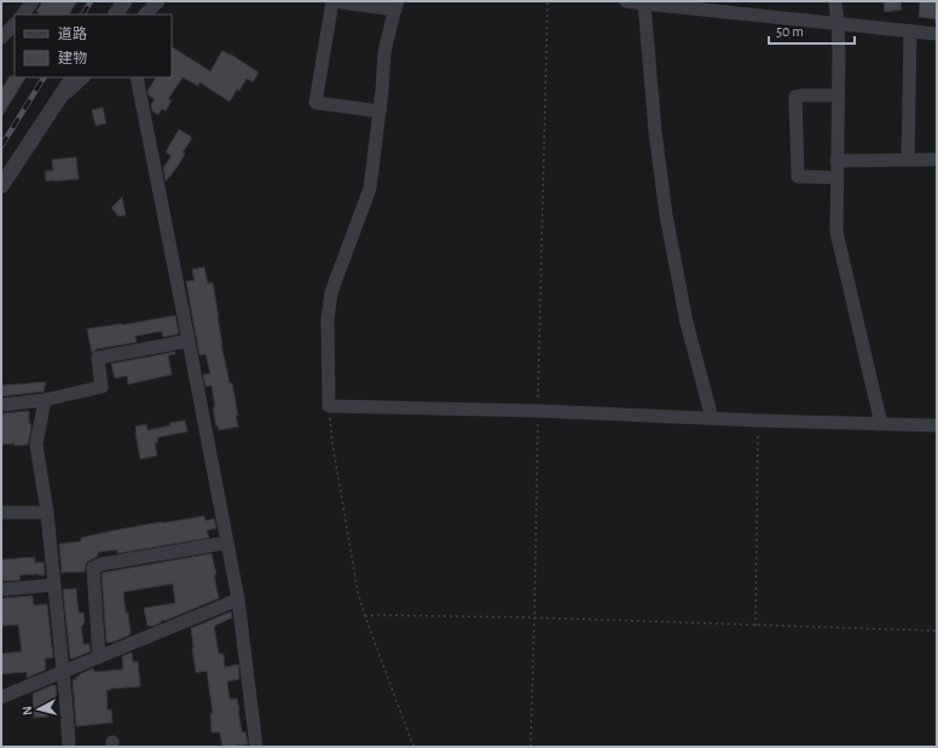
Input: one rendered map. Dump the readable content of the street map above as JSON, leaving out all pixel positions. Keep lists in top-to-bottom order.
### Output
{
  "legend": ["道路", "建物"],
  "scale_bar": "50 m",
  "north": "left"
}
